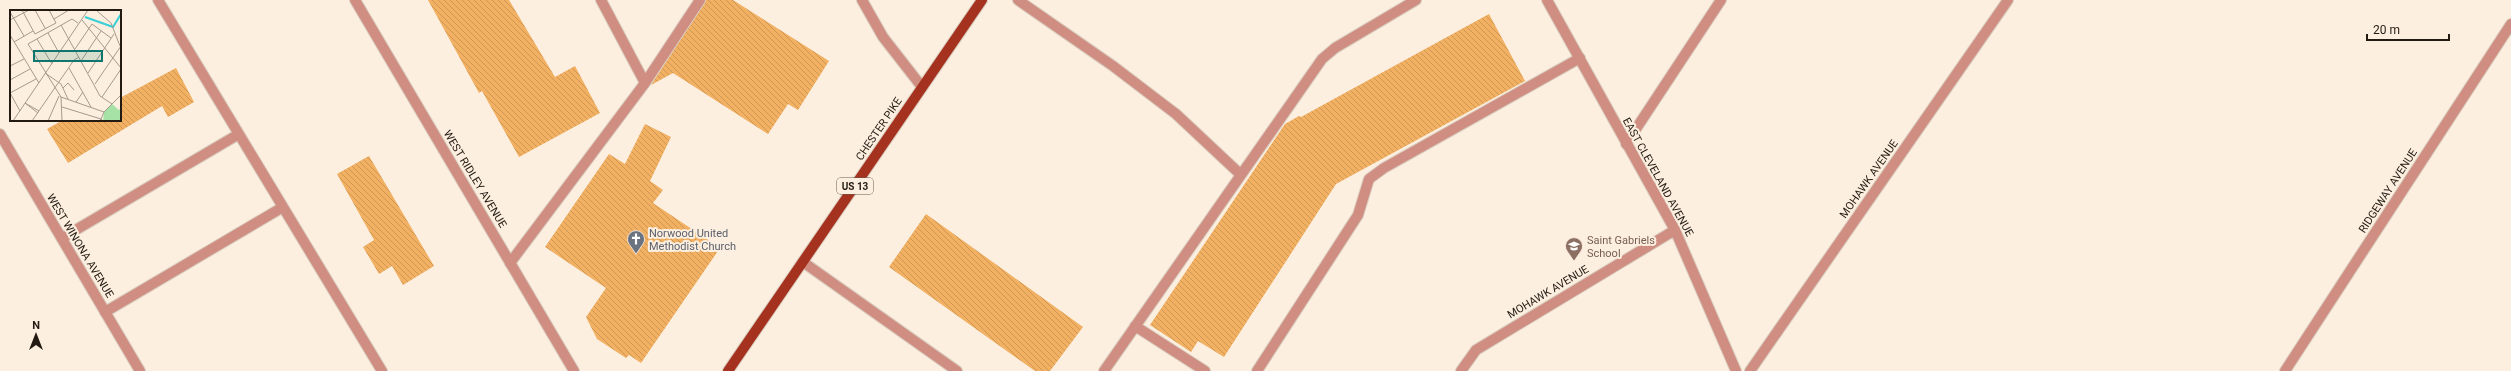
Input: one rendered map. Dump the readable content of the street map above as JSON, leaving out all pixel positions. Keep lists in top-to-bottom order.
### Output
{
  "streets": {
    "main road": ["CHESTER PIKE", "US 13"],
    "street": [
      "EAST CLEVELAND AVENUE",
      "WEST RIDLEY AVENUE",
      "MOHAWK AVENUE",
      "RIDGEWAY AVENUE",
      "WEST WINONA AVENUE"
    ]
  },
  "crossings": [
    ["EAST CLEVELAND AVENUE", "MOHAWK AVENUE"]
  ],
  "places": {
    "church": ["Norwood United Methodist Church"],
    "school or university": ["Saint Gabriels School"]
  },
  "scale_bar": "20 m",
  "north": "top"
}
